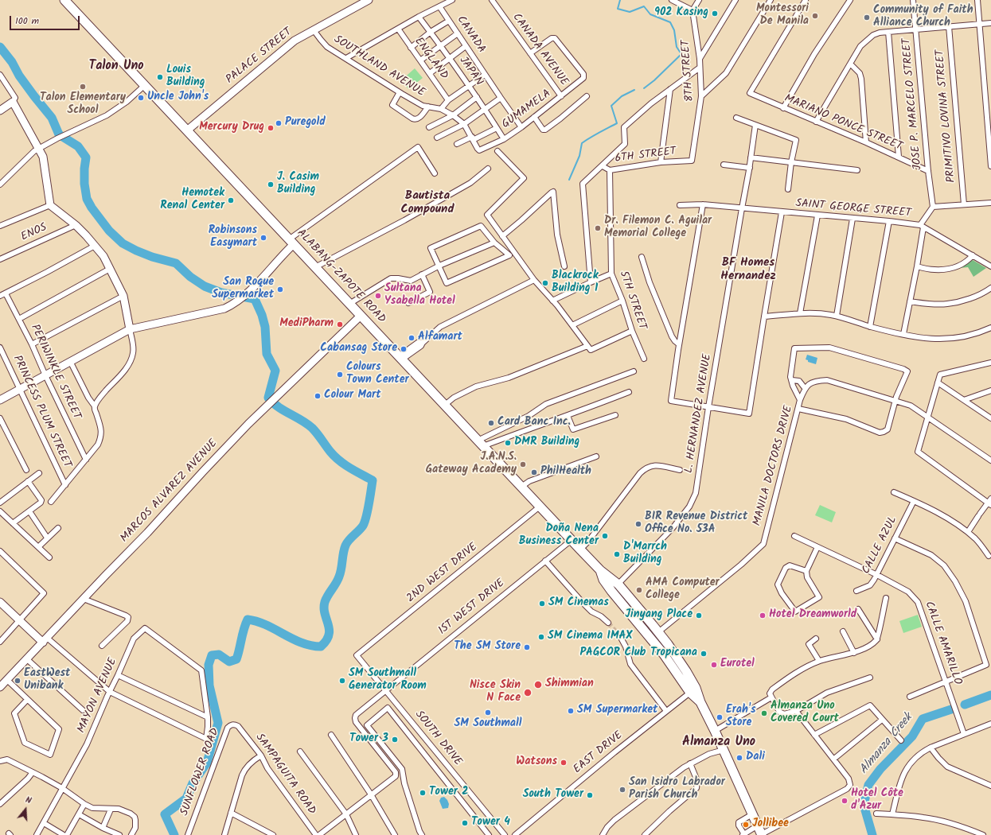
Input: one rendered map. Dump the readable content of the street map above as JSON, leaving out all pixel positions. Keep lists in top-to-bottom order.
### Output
{
  "streets": {
    "highway": ["ALABANG-ZAPOTE ROAD"],
    "street": [
      "CANADA",
      "CANADA AVENUE",
      "PALACE STREET",
      "ENGLAND",
      "SOUTHLAND AVENUE",
      "8TH STREET",
      "JAPAN",
      "JOSE P. MARCELO STREET",
      "GUMAMELA",
      "PRIMITIVO LOVINA STREET",
      "MARIANO PONCE STREET",
      "6TH STREET",
      "SAINT GEORGE STREET",
      "ENOS",
      "5TH STREET",
      "PERIWINKLE STREET",
      "PRINCESS PLUM STREET",
      "L. HERNANDEZ AVENUE",
      "MANILA DOCTORS DRIVE",
      "MARCOS ALVAREZ AVENUE",
      "CALLE AZUL",
      "2ND WEST DRIVE",
      "1ST WEST DRIVE",
      "CALLE AMARILLO",
      "MAYON AVENUE",
      "SOUTH DRIVE",
      "EAST DRIVE",
      "SUNFLOWER ROAD",
      "SAMPAGUITA ROAD"
    ]
  },
  "crossings": [
    ["CANADA", "GUMAMELA"],
    ["CANADA AVENUE", "GUMAMELA"],
    ["PALACE STREET", "SOUTHLAND AVENUE"],
    ["PALACE STREET", "ALABANG-ZAPOTE ROAD"],
    ["8TH STREET", "6TH STREET"],
    ["JAPAN", "GUMAMELA"],
    ["JOSE P. MARCELO STREET", "MARIANO PONCE STREET"],
    ["6TH STREET", "5TH STREET"],
    ["SAINT GEORGE STREET", "L. HERNANDEZ AVENUE"],
    ["ALABANG-ZAPOTE ROAD", "L. HERNANDEZ AVENUE"],
    ["ALABANG-ZAPOTE ROAD", "MANILA DOCTORS DRIVE"],
    ["ALABANG-ZAPOTE ROAD", "MARCOS ALVAREZ AVENUE"],
    ["ALABANG-ZAPOTE ROAD", "2ND WEST DRIVE"],
    ["ALABANG-ZAPOTE ROAD", "1ST WEST DRIVE"],
    ["ALABANG-ZAPOTE ROAD", "EAST DRIVE"],
    ["CALLE AZUL", "CALLE AMARILLO"],
    ["2ND WEST DRIVE", "SOUTH DRIVE"],
    ["1ST WEST DRIVE", "SOUTH DRIVE"],
    ["SUNFLOWER ROAD", "SAMPAGUITA ROAD"]
  ],
  "districts": [
    "Talon Uno",
    "Bautista Compound",
    "BF Homes Hernandez",
    "Almanza Uno"
  ],
  "water": ["Almanza Creek"],
  "places": [
    "902 Kasing",
    "Montessori De Manila",
    "Community of Faith Alliance Church",
    "Louis Building",
    "Talon Elementary School",
    "Uncle John's",
    "Puregold",
    "Mercury Drug",
    "J. Casim Building",
    "Hemotek Renal Center",
    "Dr. Filemon C. Aguilar Memorial College",
    "Robinsons Easymart",
    "Blackrock Building 1",
    "San Roque Supermarket",
    "Sultana Ysabella Hotel",
    "MediPharm",
    "Alfamart",
    "Cabansag Store",
    "Colours Town Center",
    "Colour Mart",
    "Card Banc Inc.",
    "DMR Building",
    "J.A.N.S. Gateway Academy",
    "PhilHealth",
    "BIR Revenue District Office No. 53A",
    "Doña Nena Business Center",
    "D'Marrch Building",
    "AMA Computer College",
    "SM Cinemas",
    "Jinyang Place",
    "Hotel Dreamworld",
    "SM Cinema IMAX",
    "The SM Store",
    "PAGCOR Club Tropicana",
    "Eurotel",
    "EastWest Unibank",
    "SM Southmall Generator Room",
    "Shimmian",
    "Nisce Skin N Face",
    "SM Supermarket",
    "SM Southmall",
    "Almanza Uno Covered Court",
    "Erah's Store",
    "Tower 3",
    "Dali",
    "Watsons",
    "San Isidro Labrador Parish Church",
    "Tower 2",
    "South Tower",
    "Hotel Côte d'Azur",
    "Tower 4",
    "Jollibee"
  ],
  "scale_bar": "100 m",
  "north": "top"
}
